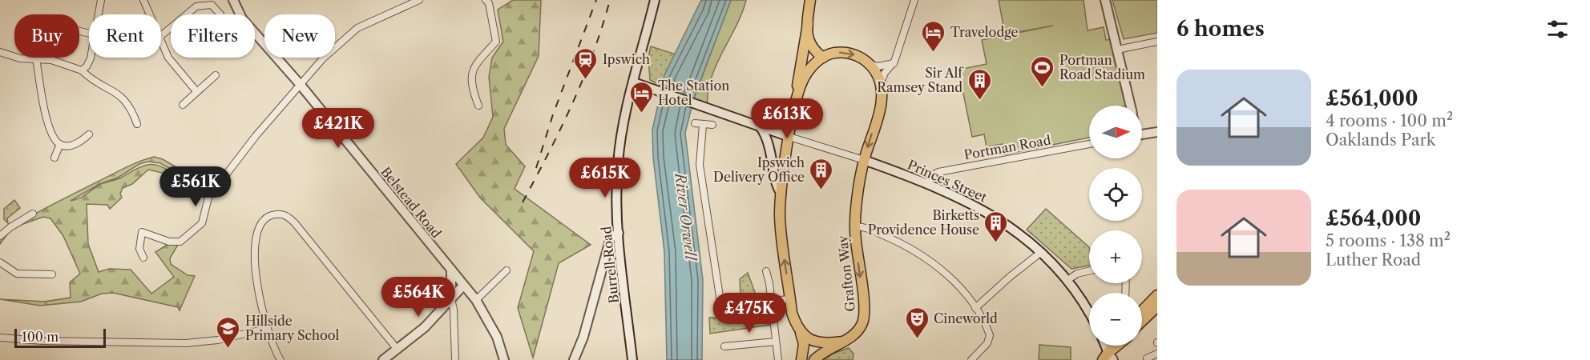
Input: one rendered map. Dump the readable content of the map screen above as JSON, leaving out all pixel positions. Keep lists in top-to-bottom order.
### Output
{
  "streets": {
    "main road": [
      "Princes Street",
      "Belstead Road",
      "Burrell Road",
      "Grafton Way"
    ],
    "street": ["Portman Road"]
  },
  "crossings": [
    ["Portman Road", "Princes Street"],
    ["Princes Street", "Burrell Road"],
    ["Princes Street", "Grafton Way"]
  ],
  "water": ["River Orwell"],
  "places": {
    "hotel": ["Travelodge", "The Station Hotel"],
    "station": ["Ipswich"],
    "sports": ["Portman Road Stadium"],
    "building": ["Sir Alf Ramsey Stand", "Ipswich Delivery Office", "Birketts Providence House"],
    "theatre": ["Cineworld"],
    "school or university": ["Hillside Primary School"]
  },
  "scale_bar": "100 m",
  "north": "right",
  "page": {
    "heading": "6 homes",
    "chip": [
      "Buy",
      "Rent",
      "Filters",
      "New"
    ],
    "list": [
      {
        "name": "£561,000",
        "note": "4 rooms · 100 m² · Oaklands Park"
      },
      {
        "name": "£564,000",
        "note": "5 rooms · 138 m² · Luther Road"
      }
    ],
    "price": [
      "£613K",
      "£421K",
      "£615K",
      "£561K",
      "£564K",
      "£475K"
    ],
    "map_buttons": ["+", "−"],
    "scale": "100 m"
  }
}
